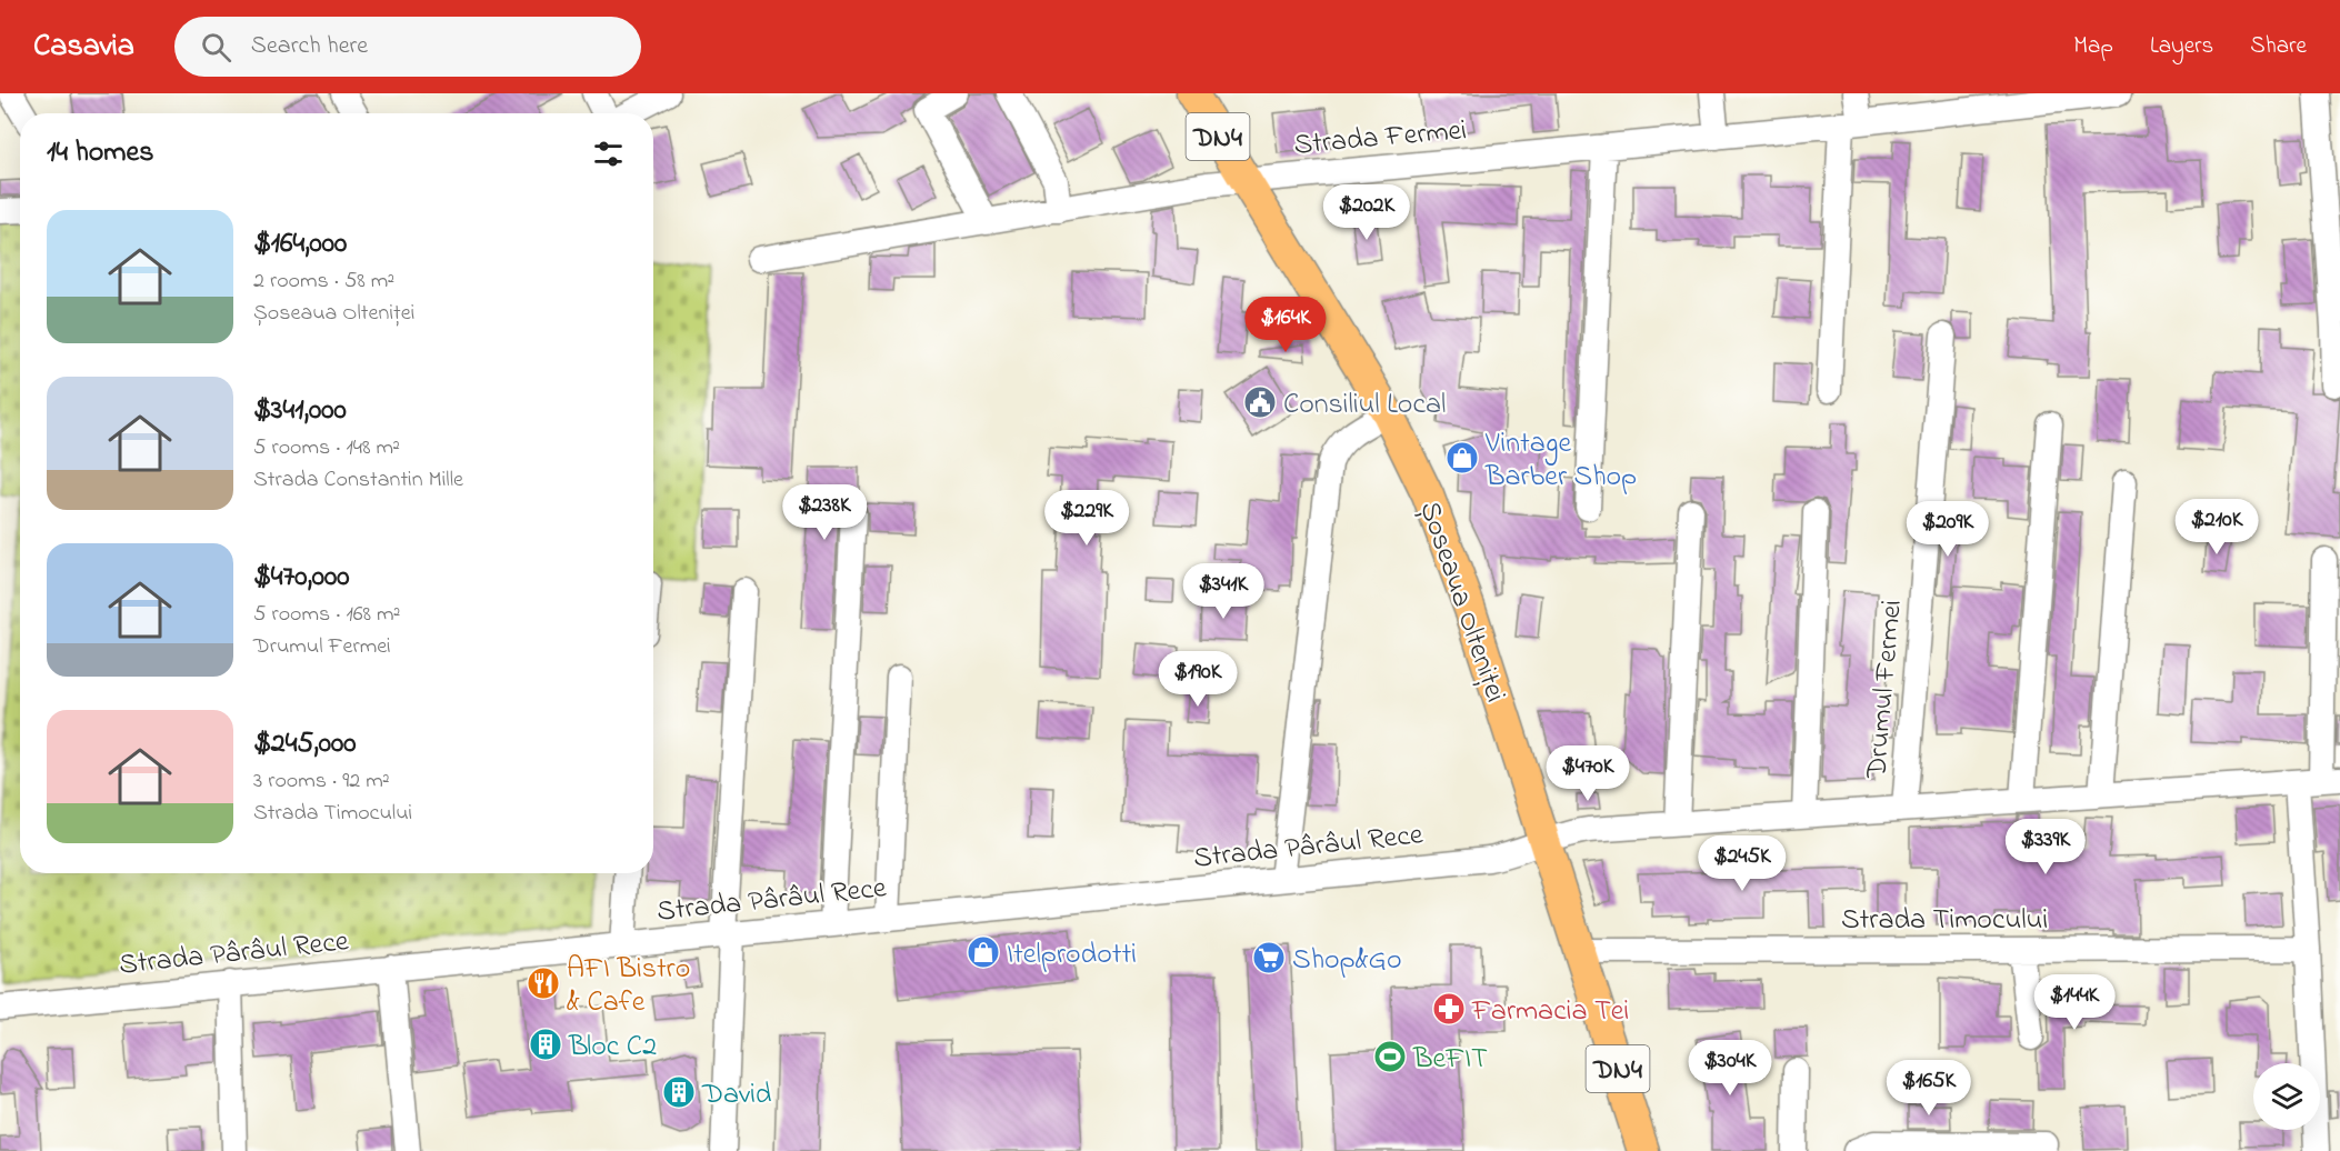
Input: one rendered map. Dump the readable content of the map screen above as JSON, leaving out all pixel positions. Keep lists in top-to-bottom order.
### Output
{
  "streets": {
    "main road": ["DN4", "Șoseaua Olteniței"],
    "street": [
      "Strada Fermei",
      "Drumul Fermei",
      "Strada Pârâul Rece",
      "Strada Timocului"
    ]
  },
  "crossings": [
    ["Strada Fermei", "Șoseaua Olteniței"],
    ["Șoseaua Olteniței", "Drumul Fermei"],
    ["Șoseaua Olteniței", "Strada Pârâul Rece"],
    ["Șoseaua Olteniței", "Strada Timocului"],
    ["Drumul Fermei", "Strada Pârâul Rece"]
  ],
  "places": {
    "public building": ["Consiliul Local"],
    "shop": ["Vintage Barber Shop", "Itelprodotti"],
    "supermarket": ["Shop&Go"],
    "restaurant": ["AFI Bistro & Cafe"],
    "pharmacy": ["Farmacia Tei"],
    "building": ["Bloc C2", "David"],
    "sports": ["BeFIT"]
  },
  "page": {
    "header": "Casavia",
    "search": "Search here",
    "nav": ["Map", "Layers", "Share"],
    "heading": "14 homes",
    "price": [
      "$202K",
      "$164K",
      "$238K",
      "$229K",
      "$210K",
      "$209K",
      "$341K",
      "$190K",
      "$470K",
      "$339K",
      "$245K",
      "$144K",
      "$304K",
      "$165K"
    ],
    "list": [
      {
        "name": "$164,000",
        "note": "2 rooms · 58 m² · Șoseaua Olteniței"
      },
      {
        "name": "$341,000",
        "note": "5 rooms · 148 m² · Strada Constantin Mille"
      },
      {
        "name": "$470,000",
        "note": "5 rooms · 168 m² · Drumul Fermei"
      },
      {
        "name": "$245,000",
        "note": "3 rooms · 92 m² · Strada Timocului"
      }
    ]
  }
}
